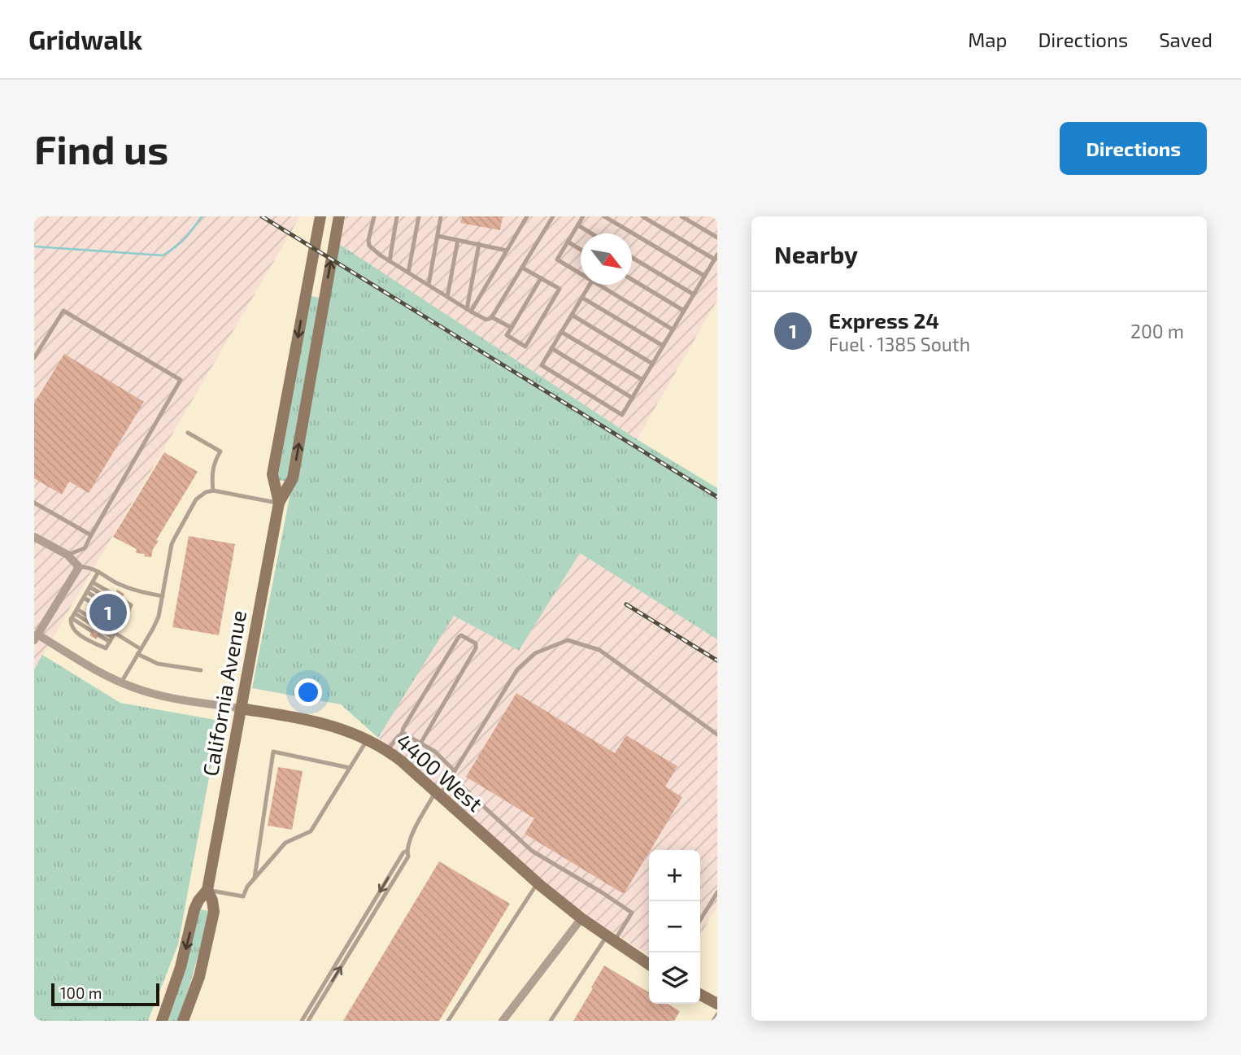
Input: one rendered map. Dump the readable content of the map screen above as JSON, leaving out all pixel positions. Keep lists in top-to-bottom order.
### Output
{
  "streets": {
    "main road": ["California Avenue", "4400 West"]
  },
  "crossings": [
    ["California Avenue", "4400 West"]
  ],
  "scale_bar": "100 m",
  "north": "bottom right",
  "page": {
    "header": "Gridwalk",
    "nav": ["Map", "Directions", "Saved"],
    "buttons": "Directions",
    "title": "Find us",
    "heading": "Nearby",
    "list": [
      {
        "mark": "1",
        "name": "Express 24",
        "note": "Fuel · 1385 South",
        "value": "200 m"
      }
    ],
    "pins": "1",
    "map_buttons": ["+", "−"],
    "scale": "100 m"
  }
}
